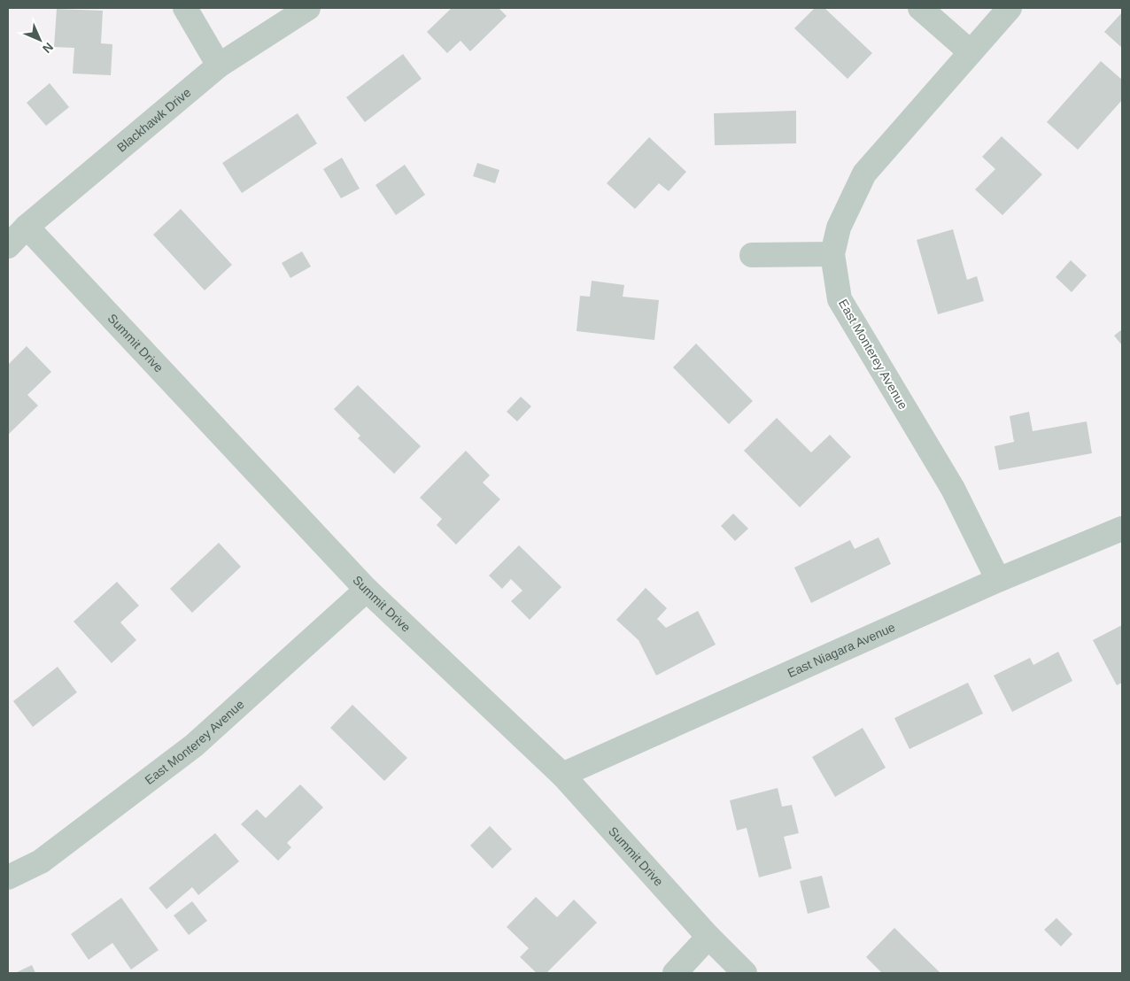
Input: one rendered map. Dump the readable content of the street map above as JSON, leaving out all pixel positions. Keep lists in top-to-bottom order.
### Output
{
  "streets": {
    "street": [
      "Blackhawk Drive",
      "Summit Drive",
      "East Monterey Avenue",
      "East Niagara Avenue"
    ]
  },
  "crossings": [
    ["Blackhawk Drive", "Summit Drive"],
    ["Summit Drive", "East Monterey Avenue"],
    ["Summit Drive", "East Niagara Avenue"],
    ["East Monterey Avenue", "East Niagara Avenue"]
  ],
  "north": "bottom right"
}
